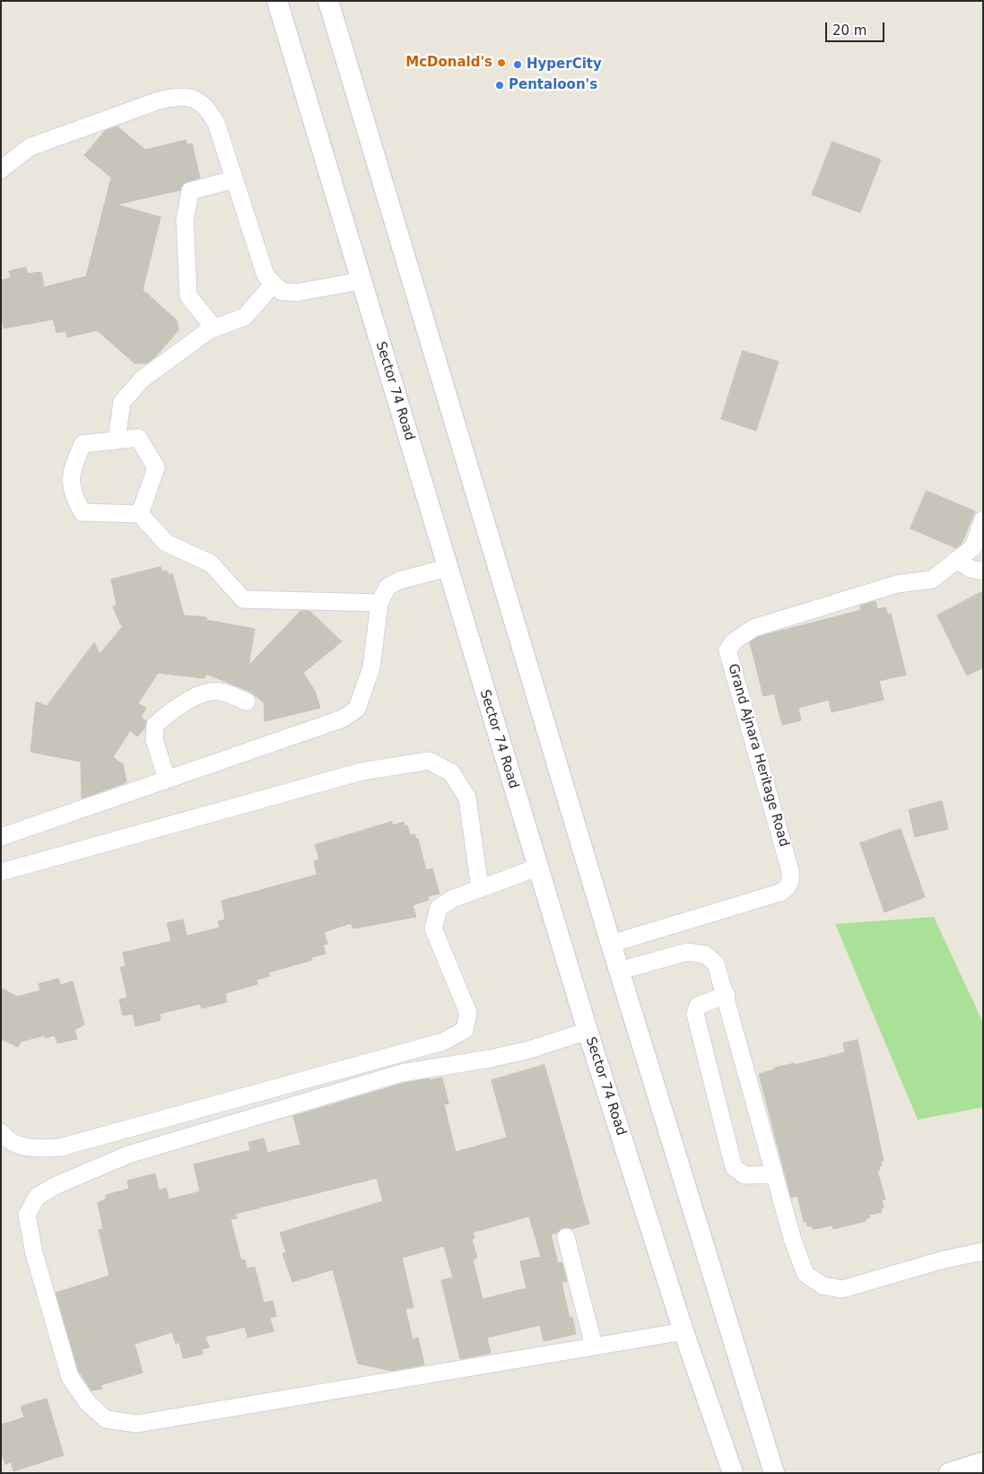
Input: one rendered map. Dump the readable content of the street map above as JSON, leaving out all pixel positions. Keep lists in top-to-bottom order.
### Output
{
  "streets": {
    "street": ["Sector 74 Road", "Grand Ajnara Heritage Road"]
  },
  "places": ["McDonald's", "HyperCity", "Pentaloon's"],
  "scale_bar": "20 m"
}
